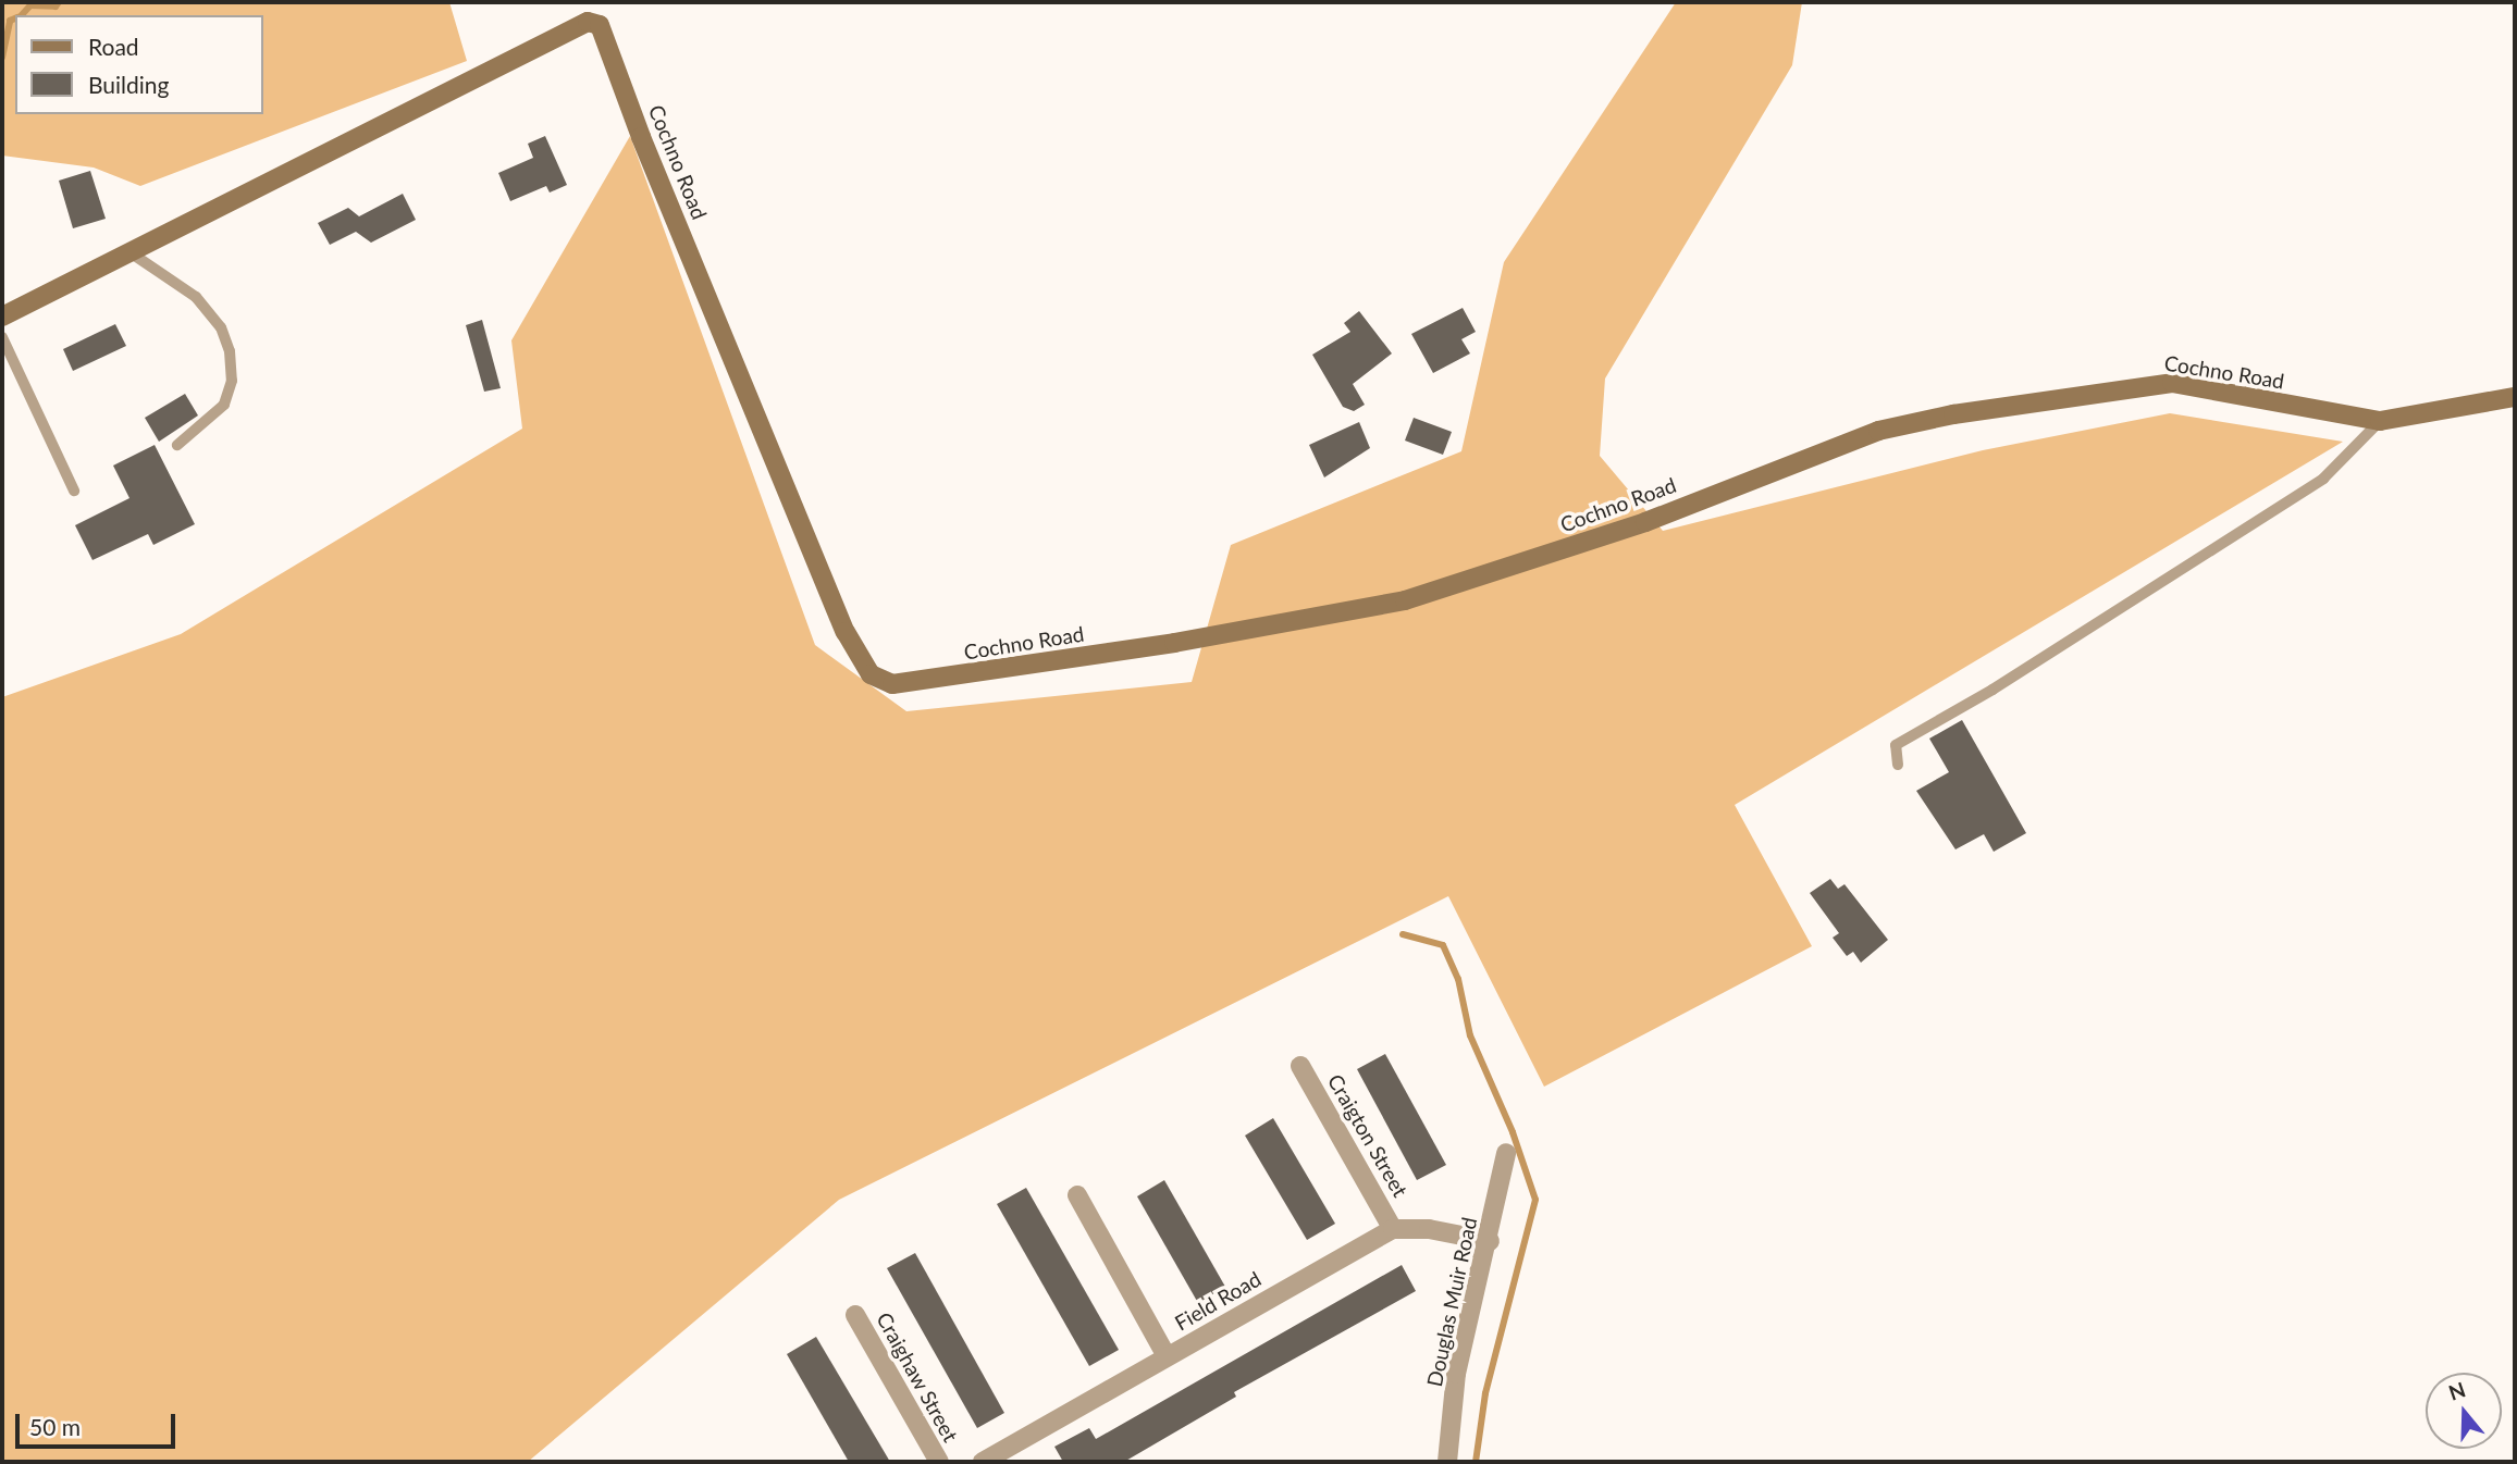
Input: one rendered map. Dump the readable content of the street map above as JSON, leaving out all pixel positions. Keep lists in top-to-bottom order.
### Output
{
  "streets": {
    "street": [
      "Cochno Road",
      "Craigton Street",
      "Field Road",
      "Douglas Muir Road",
      "Craighaw Street"
    ]
  },
  "crossings": [
    ["Craigton Street", "Field Road"],
    ["Field Road", "Douglas Muir Road"]
  ],
  "legend": ["Road", "Building"],
  "scale_bar": "50 m",
  "north": "top"
}
